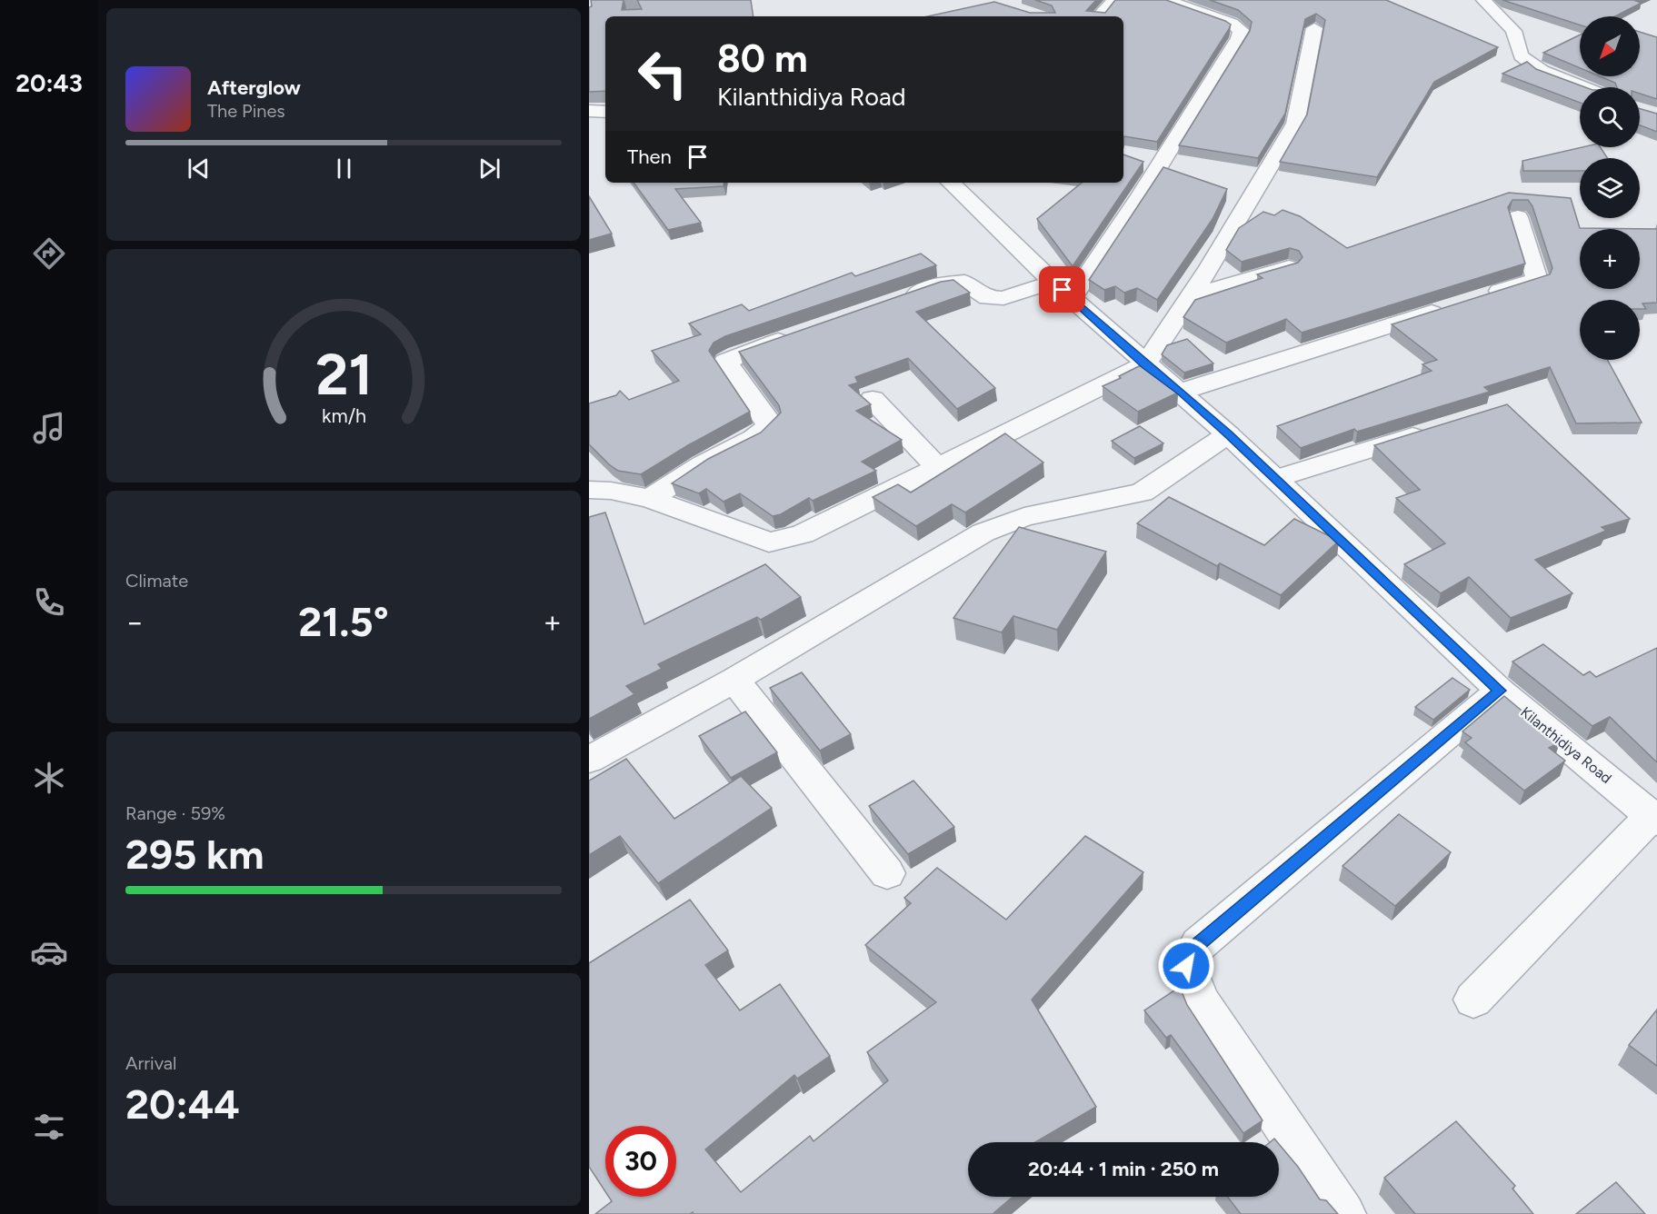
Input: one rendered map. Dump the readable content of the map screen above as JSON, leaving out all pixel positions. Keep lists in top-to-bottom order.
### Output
{
  "streets": {
    "street": ["Kilanthidiya Road"]
  },
  "north": "bottom left",
  "page": {
    "tabs": "20:43",
    "map_buttons": ["+", "−"],
    "turn": ["80 m", "Kilanthidiya Road"],
    "song": ["Afterglow", "The Pines"],
    "then": "Then",
    "tile": [
      "Climate",
      ["Range · 59%", "295 km"],
      ["Arrival", "20:44"]
    ],
    "heat": ["−", "21.5°", "+"],
    "limit": "30",
    "trip": "20:44 · 1 min · 250 m",
    "gauge": ["21", "km/h"]
  }
}
